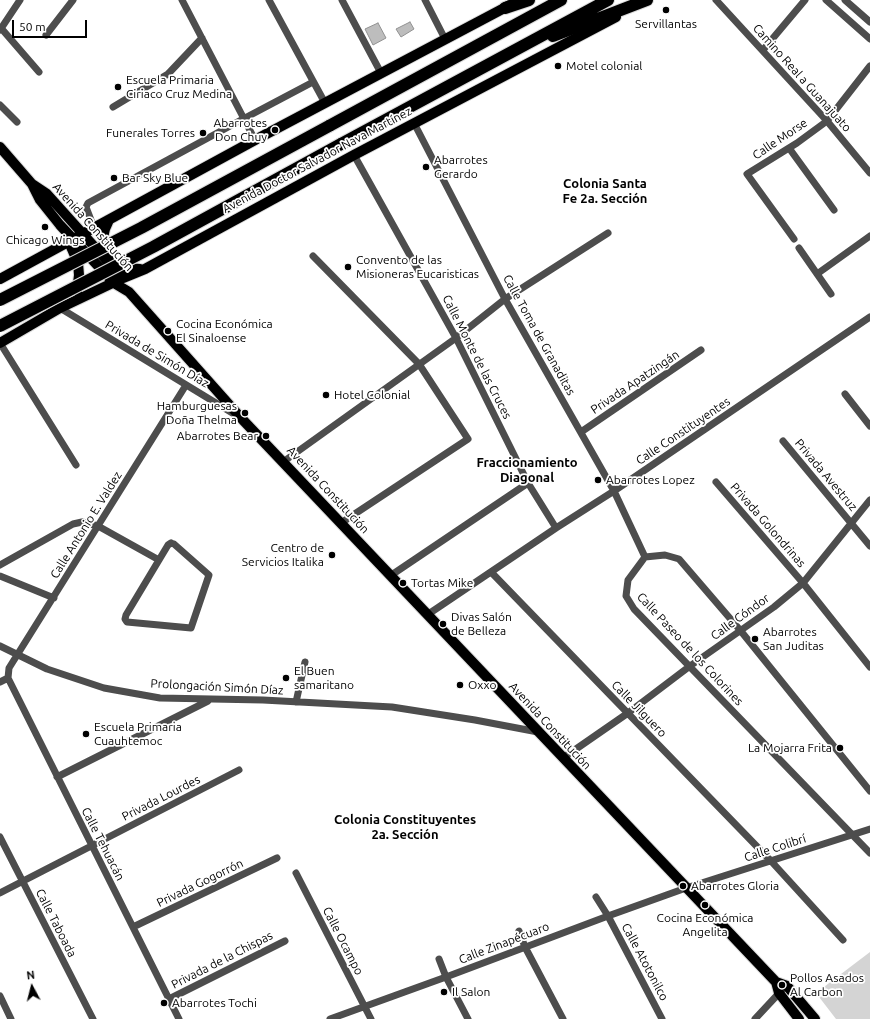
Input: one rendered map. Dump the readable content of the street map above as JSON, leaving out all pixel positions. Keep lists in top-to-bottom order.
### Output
{
  "streets": {
    "highway": ["Avenida Doctor Salvador Nava Martínez"],
    "main road": ["Avenida Constitución"],
    "street": [
      "Camino Real a Guanajuato",
      "Calle Morse",
      "Calle Toma de Granaditas",
      "Privada de Simón Díaz",
      "Calle Monte de las Cruces",
      "Privada Apatzingán",
      "Calle Constituyentes",
      "Privada Avestruz",
      "Calle Antonio E. Valdez",
      "Privada Golondrinas",
      "Calle Cóndor",
      "Calle Paseo de los Colorines",
      "Prolongación Simón Díaz",
      "Calle Jilguero",
      "Privada Lourdes",
      "Calle Tehuacán",
      "Calle Colibrí",
      "Privada Gogorrón",
      "Calle Taboada",
      "Calle Ocampo",
      "Calle Zinapécuaro",
      "Privada de la Chispas",
      "Calle Atotonilco"
    ]
  },
  "crossings": [
    ["Camino Real a Guanajuato", "Calle Morse"],
    ["Avenida Doctor Salvador Nava Martínez", "Avenida Constitución"],
    ["Avenida Doctor Salvador Nava Martínez", "Calle Toma de Granaditas"],
    ["Avenida Doctor Salvador Nava Martínez", "Privada de Simón Díaz"],
    ["Avenida Doctor Salvador Nava Martínez", "Calle Monte de las Cruces"],
    ["Avenida Constitución", "Privada de Simón Díaz"],
    ["Avenida Constitución", "Calle Constituyentes"],
    ["Avenida Constitución", "Calle Cóndor"],
    ["Avenida Constitución", "Prolongación Simón Díaz"],
    ["Avenida Constitución", "Calle Colibrí"],
    ["Avenida Constitución", "Calle Zinapécuaro"],
    ["Calle Toma de Granaditas", "Privada Apatzingán"],
    ["Calle Toma de Granaditas", "Calle Constituyentes"],
    ["Calle Toma de Granaditas", "Calle Paseo de los Colorines"],
    ["Privada de Simón Díaz", "Calle Antonio E. Valdez"],
    ["Calle Monte de las Cruces", "Calle Constituyentes"],
    ["Calle Constituyentes", "Calle Jilguero"],
    ["Privada Avestruz", "Calle Cóndor"],
    ["Calle Antonio E. Valdez", "Prolongación Simón Díaz"],
    ["Calle Antonio E. Valdez", "Calle Tehuacán"],
    ["Privada Golondrinas", "Calle Cóndor"],
    ["Calle Cóndor", "Calle Paseo de los Colorines"],
    ["Calle Cóndor", "Calle Jilguero"],
    ["Calle Paseo de los Colorines", "Calle Colibrí"],
    ["Calle Jilguero", "Calle Colibrí"],
    ["Privada Lourdes", "Calle Tehuacán"],
    ["Privada Lourdes", "Calle Taboada"],
    ["Calle Tehuacán", "Privada Gogorrón"],
    ["Calle Tehuacán", "Privada de la Chispas"],
    ["Calle Colibrí", "Calle Zinapécuaro"],
    ["Calle Ocampo", "Calle Zinapécuaro"],
    ["Calle Zinapécuaro", "Calle Atotonilco"]
  ],
  "districts": ["Colonia Santa Fe 2a. Sección", "Fraccionamiento Diagonal", "Colonia Constituyentes 2a. Sección"],
  "places": [
    "Servillantas",
    "Motel colonial",
    "Escuela Primaria Ciriaco Cruz Medina",
    "Abarrotes Don Chuy",
    "Funerales Torres",
    "Abarrotes Gerardo",
    "Bar Sky Blue",
    "Chicago Wings",
    "Convento de las Misioneras Eucaristicas",
    "Cocina Económica El Sinaloense",
    "Hotel Colonial",
    "Hamburguesas Doña Thelma",
    "Abarrotes Bear",
    "Abarrotes Lopez",
    "Centro de Servicios Italika",
    "Tortas Mike",
    "Divas Salón de Belleza",
    "Abarrotes San Juditas",
    "El Buen samaritano",
    "Oxxo",
    "Escuela Primaria Cuauhtemoc",
    "La Mojarra Frita",
    "Abarrotes Gloria",
    "Cocina Económica Angelita",
    "Pollos Asados Al Carbon",
    "Il Salon",
    "Abarrotes Tochi"
  ],
  "scale_bar": "50 m",
  "north": "top"
}
